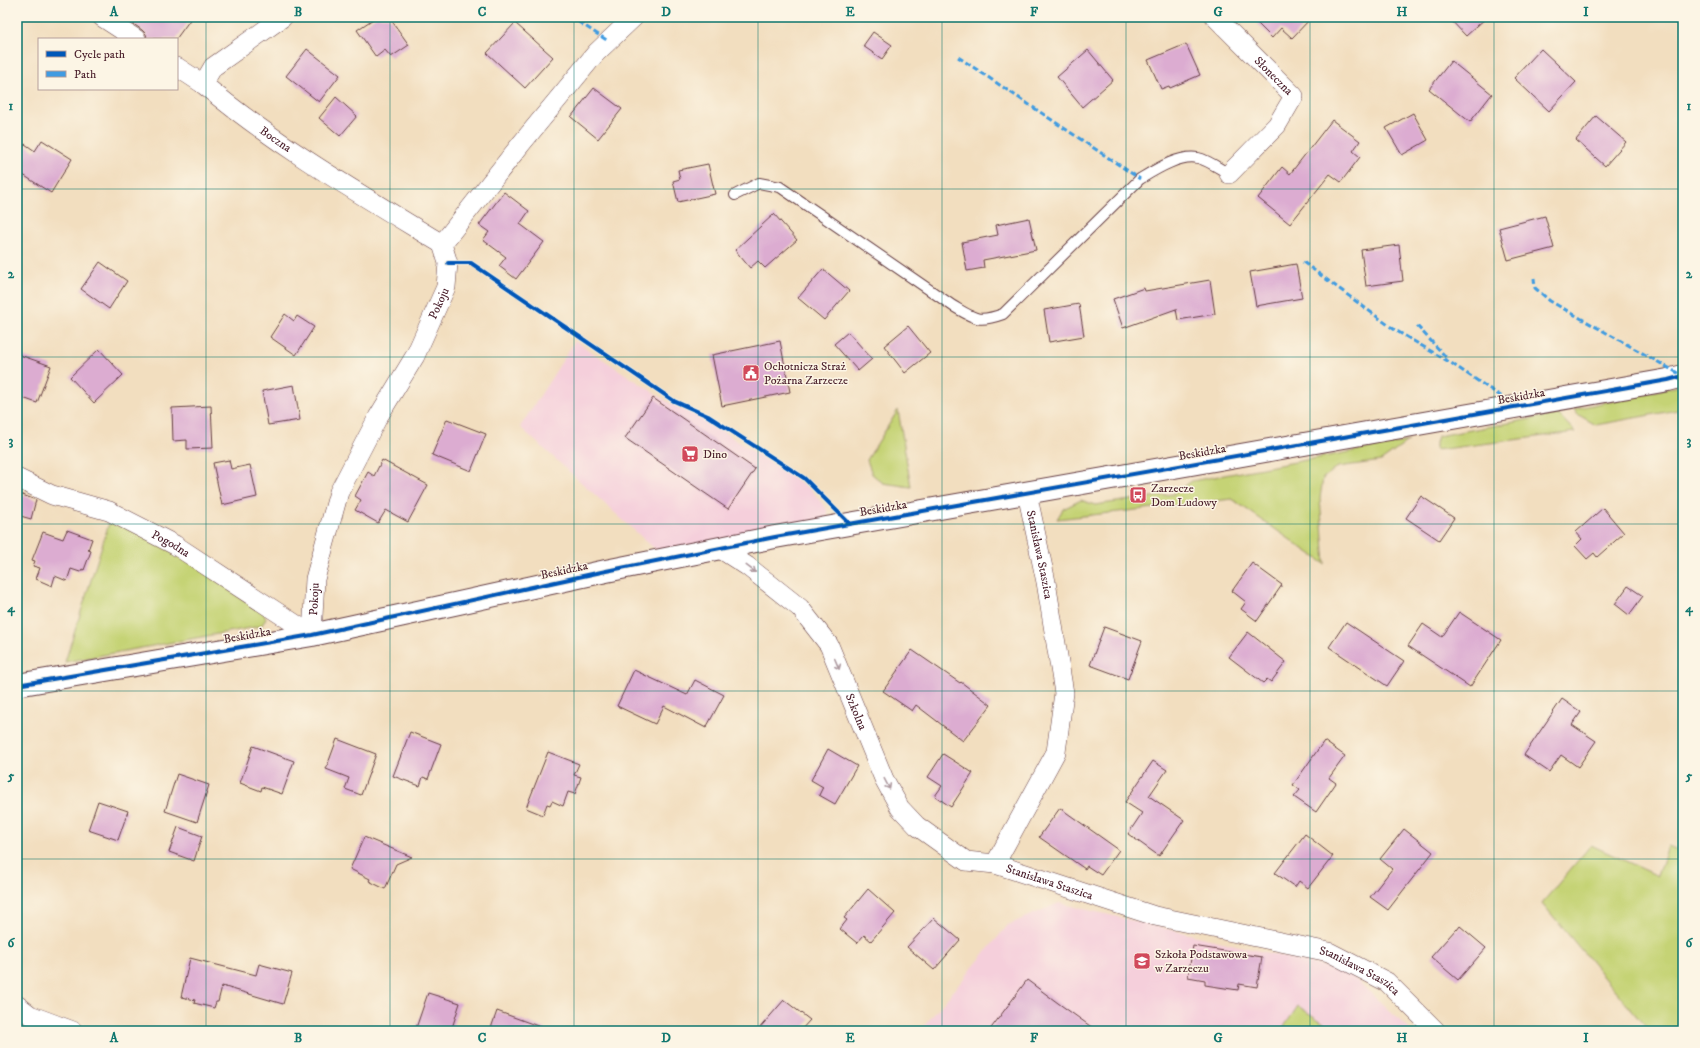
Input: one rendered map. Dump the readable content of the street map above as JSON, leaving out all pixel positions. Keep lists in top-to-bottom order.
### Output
{
  "streets": {
    "street": [
      "Słoneczna",
      "Boczna",
      "Pokoju",
      "Beskidzka",
      "Pogodna",
      "Stanisława Staszica",
      "Szkolna"
    ]
  },
  "crossings": [
    ["Boczna", "Pokoju"],
    ["Pokoju", "Beskidzka"],
    ["Pokoju", "Pogodna"],
    ["Beskidzka", "Pogodna"],
    ["Beskidzka", "Stanisława Staszica"],
    ["Beskidzka", "Szkolna"],
    ["Stanisława Staszica", "Szkolna"]
  ],
  "one_way": ["Szkolna"],
  "places": {
    "public building": ["Ochotnicza Straż Pożarna Zarzecze"],
    "supermarket": ["Dino"],
    "bus stop": ["Zarzecze Dom Ludowy"],
    "school or university": ["Szkoła Podstawowa w Zarzeczu"]
  },
  "legend": ["Cycle path", "Path"],
  "grid": {
    "columns": [
      "A",
      "B",
      "C",
      "D",
      "E",
      "F",
      "G",
      "H",
      "I"
    ],
    "rows": [
      "1",
      "2",
      "3",
      "4",
      "5",
      "6"
    ]
  }
}
